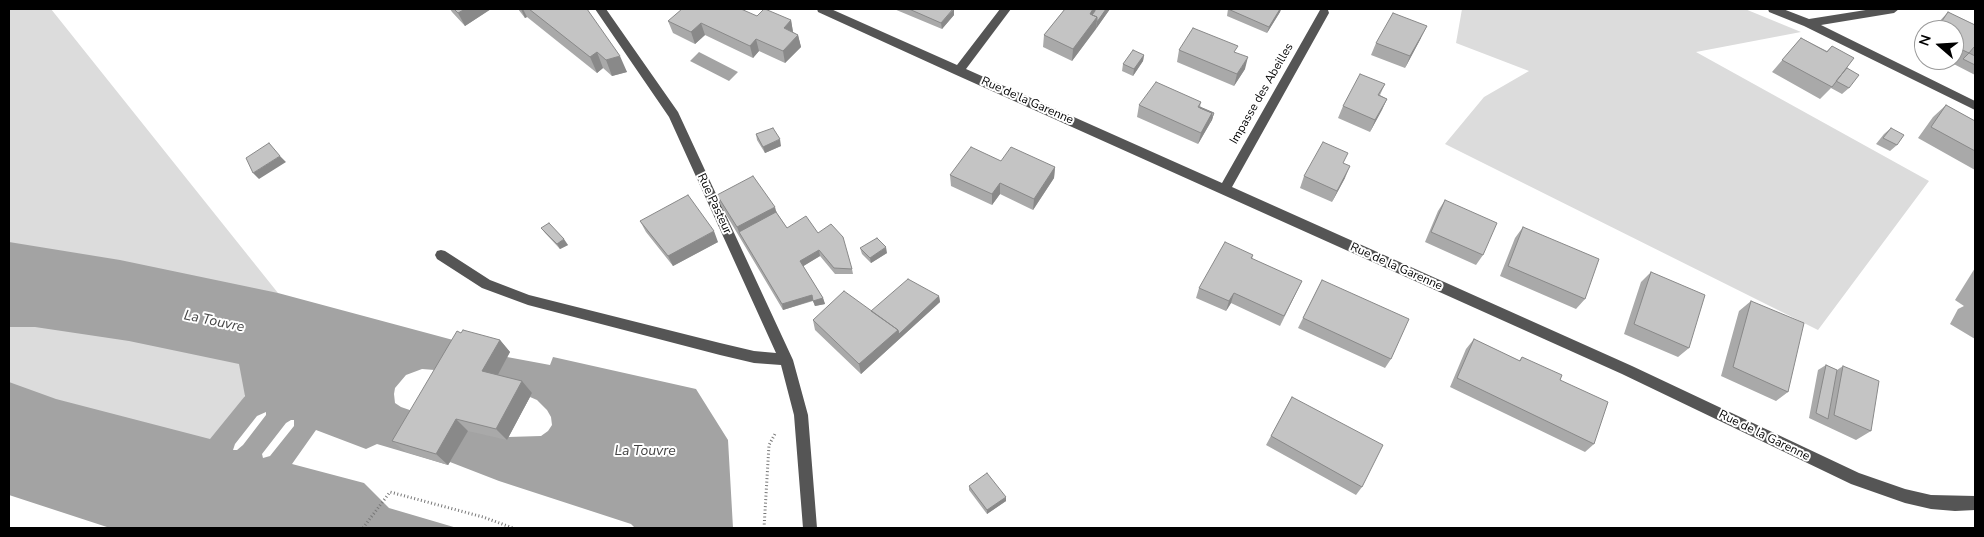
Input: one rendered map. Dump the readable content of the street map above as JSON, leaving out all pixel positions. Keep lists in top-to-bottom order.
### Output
{
  "streets": {
    "street": ["Impasse des Abeilles", "Rue de la Garenne", "Rue Pasteur"]
  },
  "crossings": [
    ["Impasse des Abeilles", "Rue de la Garenne"]
  ],
  "water": ["La Touvre"],
  "north": "left"
}
